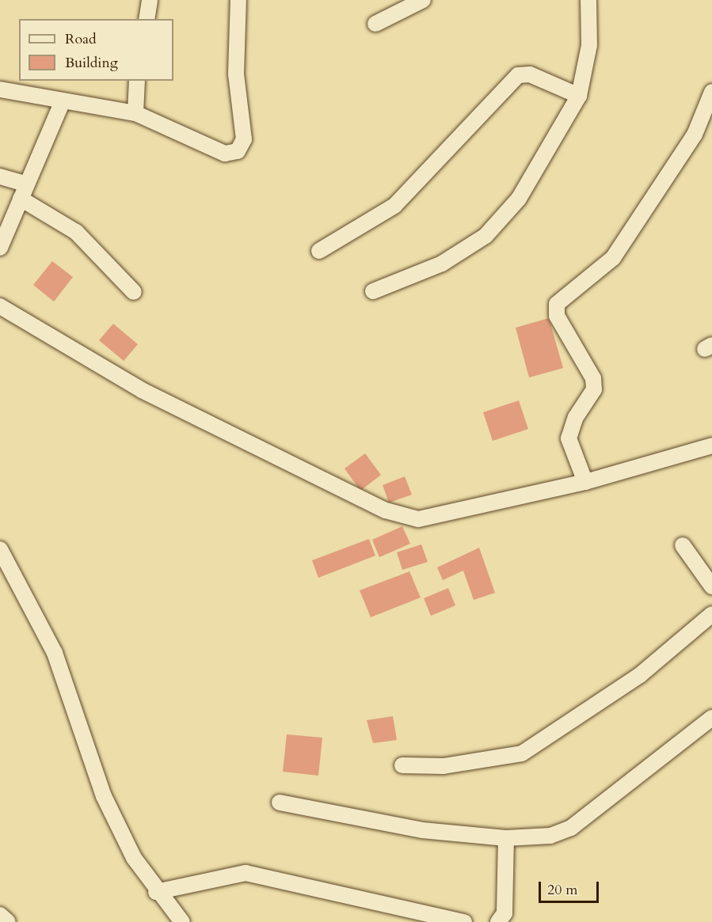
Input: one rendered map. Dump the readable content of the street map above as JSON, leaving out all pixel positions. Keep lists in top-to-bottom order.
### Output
{
  "legend": ["Road", "Building"],
  "scale_bar": "20 m"
}
